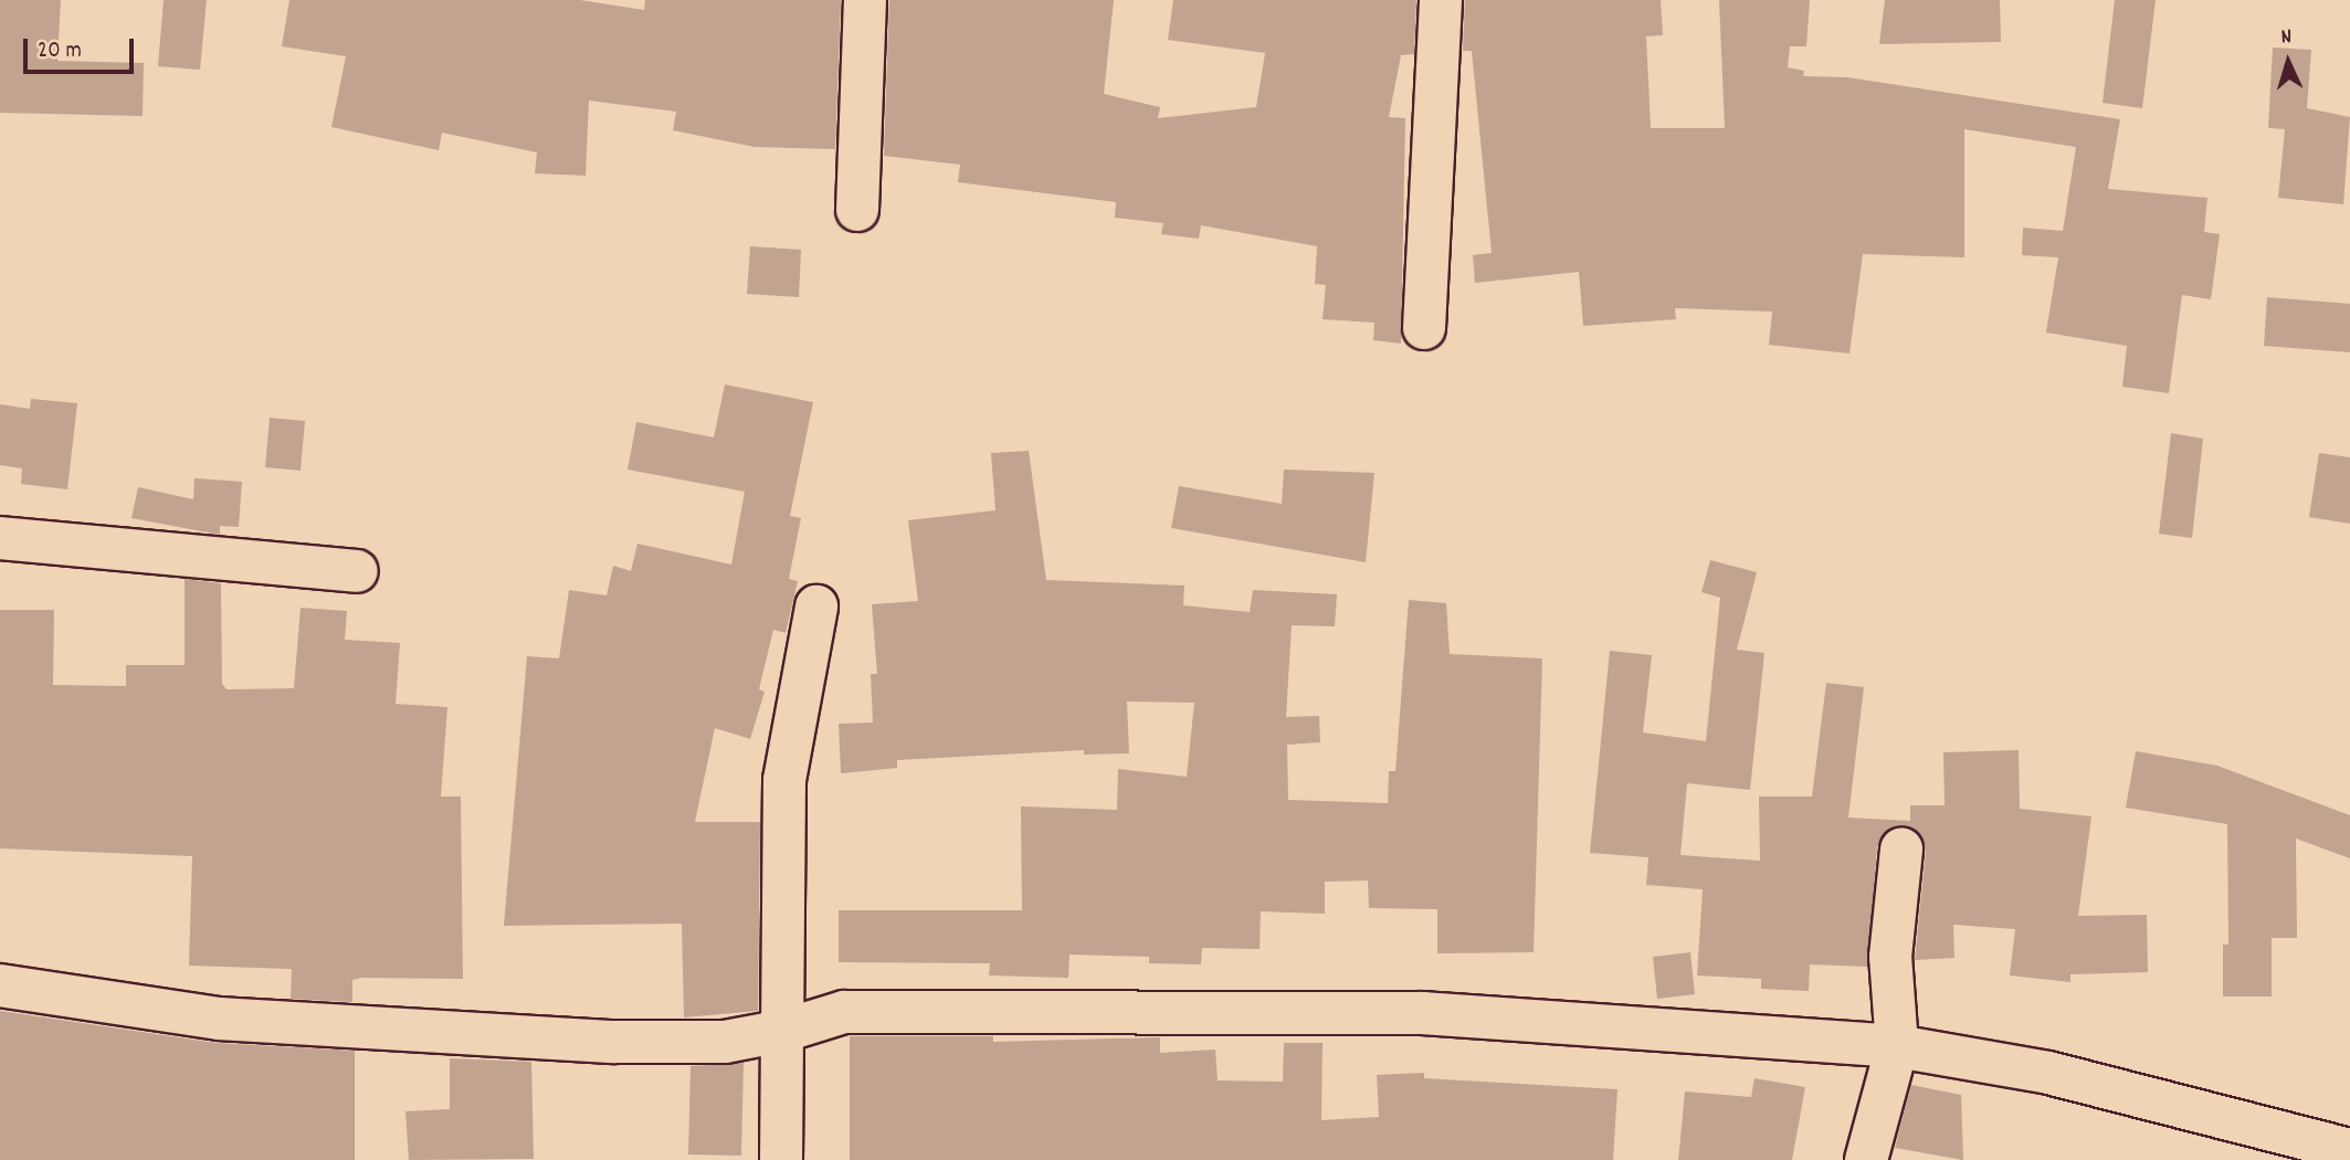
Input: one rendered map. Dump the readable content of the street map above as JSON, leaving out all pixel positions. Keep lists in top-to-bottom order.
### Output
{
  "scale_bar": "20 m",
  "north": "top"
}
